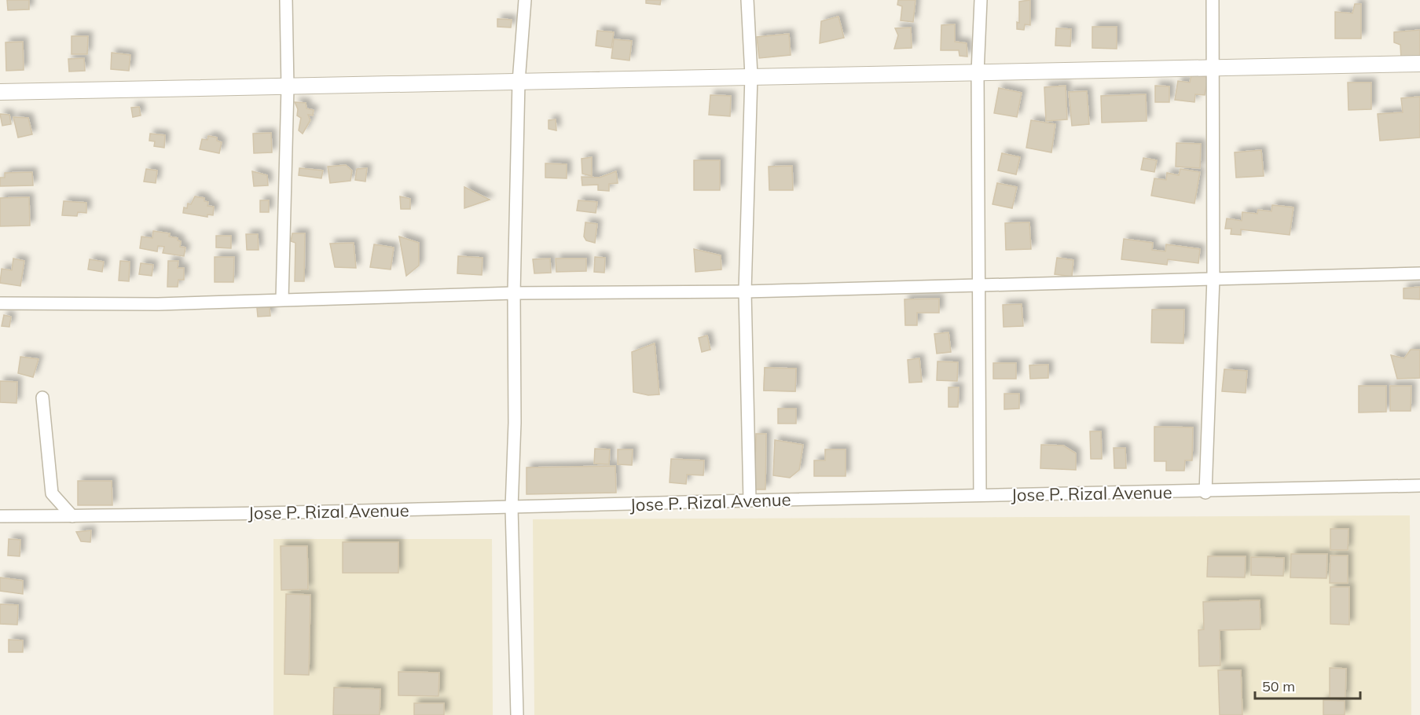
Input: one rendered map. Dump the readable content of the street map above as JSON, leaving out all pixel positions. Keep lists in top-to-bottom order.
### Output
{
  "streets": {
    "street": ["Jose P. Rizal Avenue"]
  },
  "scale_bar": "50 m"
}
